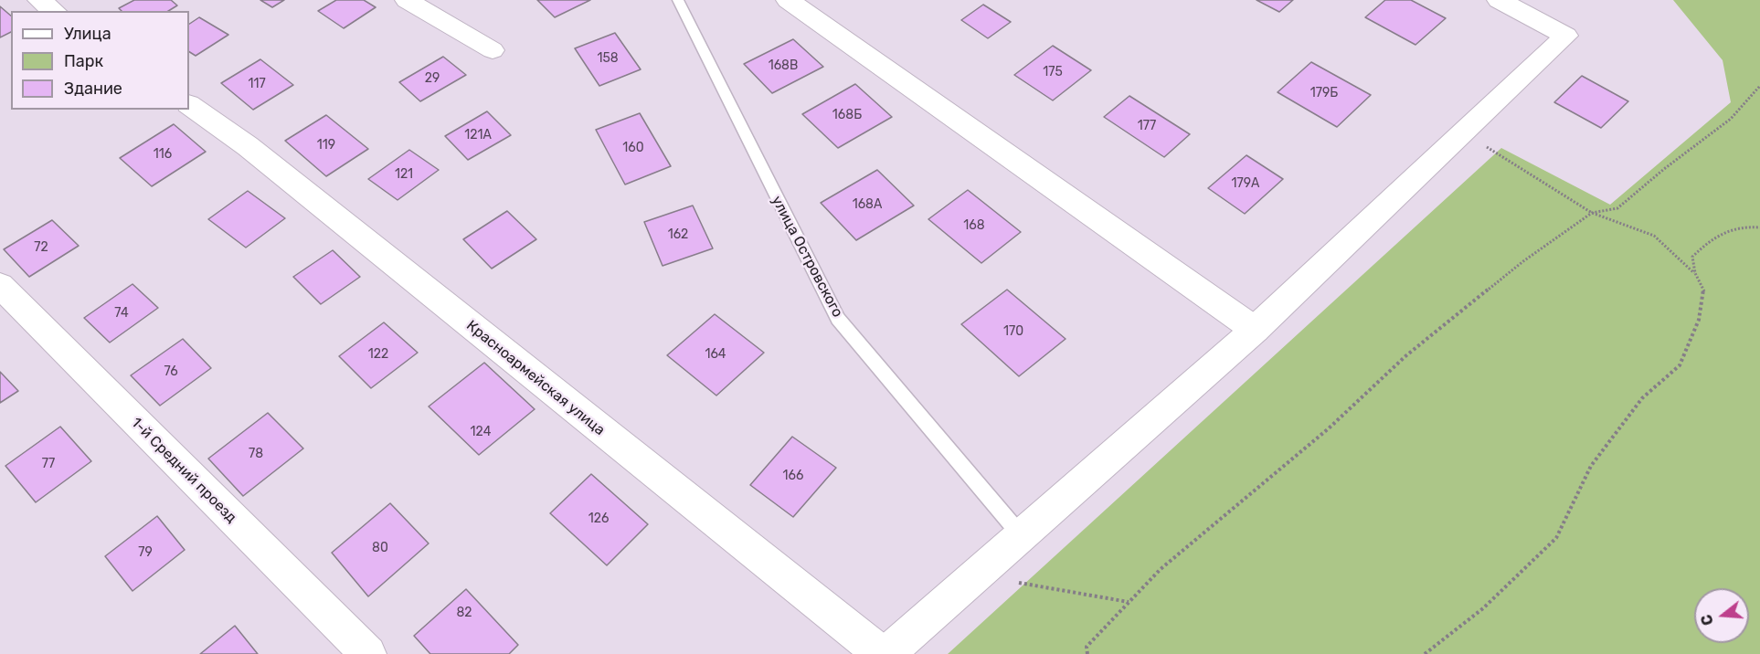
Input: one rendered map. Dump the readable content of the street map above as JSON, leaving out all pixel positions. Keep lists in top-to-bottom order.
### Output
{
  "streets": {
    "street": ["Красноармейская улица", "1-й Средний проезд"],
    "lane": ["улица Островского"]
  },
  "house_numbers": [
    "158",
    "168В",
    "175",
    "29",
    "117",
    "179Б",
    "168Б",
    "177",
    "121А",
    "119",
    "160",
    "116",
    "121",
    "179А",
    "168А",
    "168",
    "162",
    "72",
    "74",
    "170",
    "122",
    "164",
    "76",
    "124",
    "78",
    "77",
    "166",
    "126",
    "80",
    "79",
    "82"
  ],
  "legend": ["Улица", "Парк", "Здание"],
  "north": "left"
}
